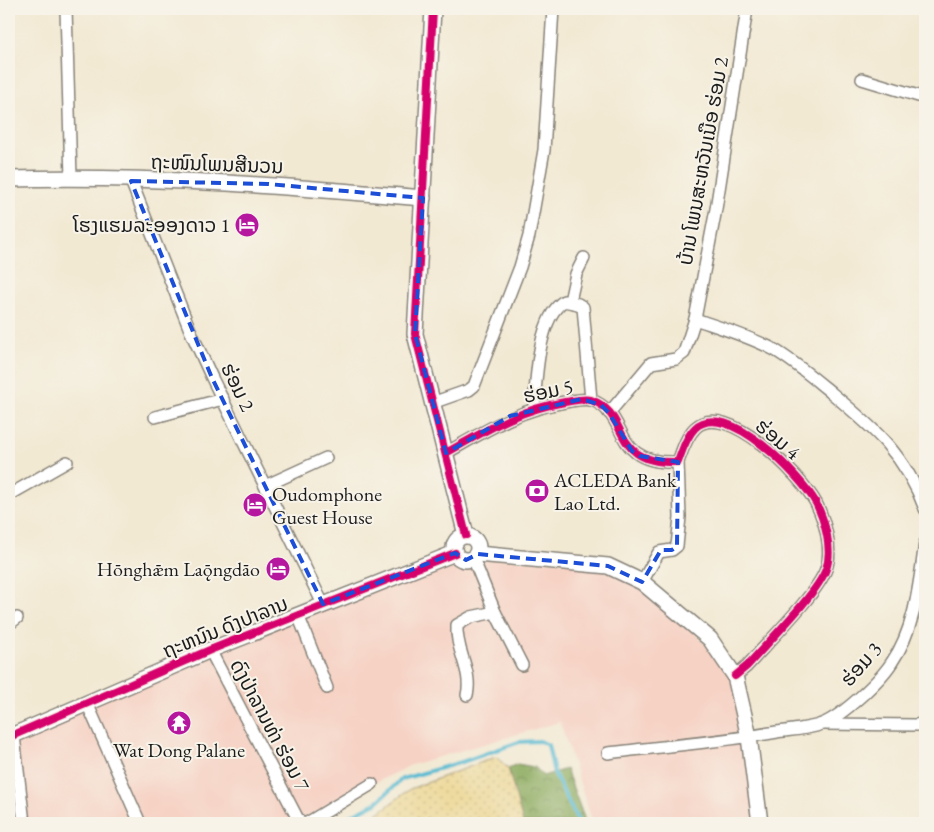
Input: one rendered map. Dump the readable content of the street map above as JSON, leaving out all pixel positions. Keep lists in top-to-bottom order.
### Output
{
  "streets": {
    "street": [
      "ບ້ານ ໂພນສະຫວັນເນືອ ຮ່ອມ 2",
      "ຖະໜົນໂພນສີນວນ",
      "ຮ່ອມ 2",
      "ຮ່ອມ 5",
      "ຮ່ອມ 4",
      "ຖະຫນົນ ດົງປາລານ",
      "ຮ່ອມ 3",
      "ດົງປ່າລານທ່າ ຮ່ອມ 7"
    ]
  },
  "crossings": [
    ["ບ້ານ ໂພນສະຫວັນເນືອ ຮ່ອມ 2", "ຮ່ອມ 5"],
    ["ຖະໜົນໂພນສີນວນ", "ຮ່ອມ 2"],
    ["ຮ່ອມ 2", "ຖະຫນົນ ດົງປາລານ"],
    ["ຮ່ອມ 5", "ຮ່ອມ 4"],
    ["ຖະຫນົນ ດົງປາລານ", "ດົງປ່າລານທ່າ ຮ່ອມ 7"]
  ],
  "places": {
    "hotel": ["ໂຮງແຮມລະອອງດາວ 1", "Oudomphone Guest House", "Hōnghǣm Laǭngdāo"],
    "bank": ["ACLEDA Bank Lao Ltd."],
    "temple": ["Wat Dong Palane"]
  }
}
